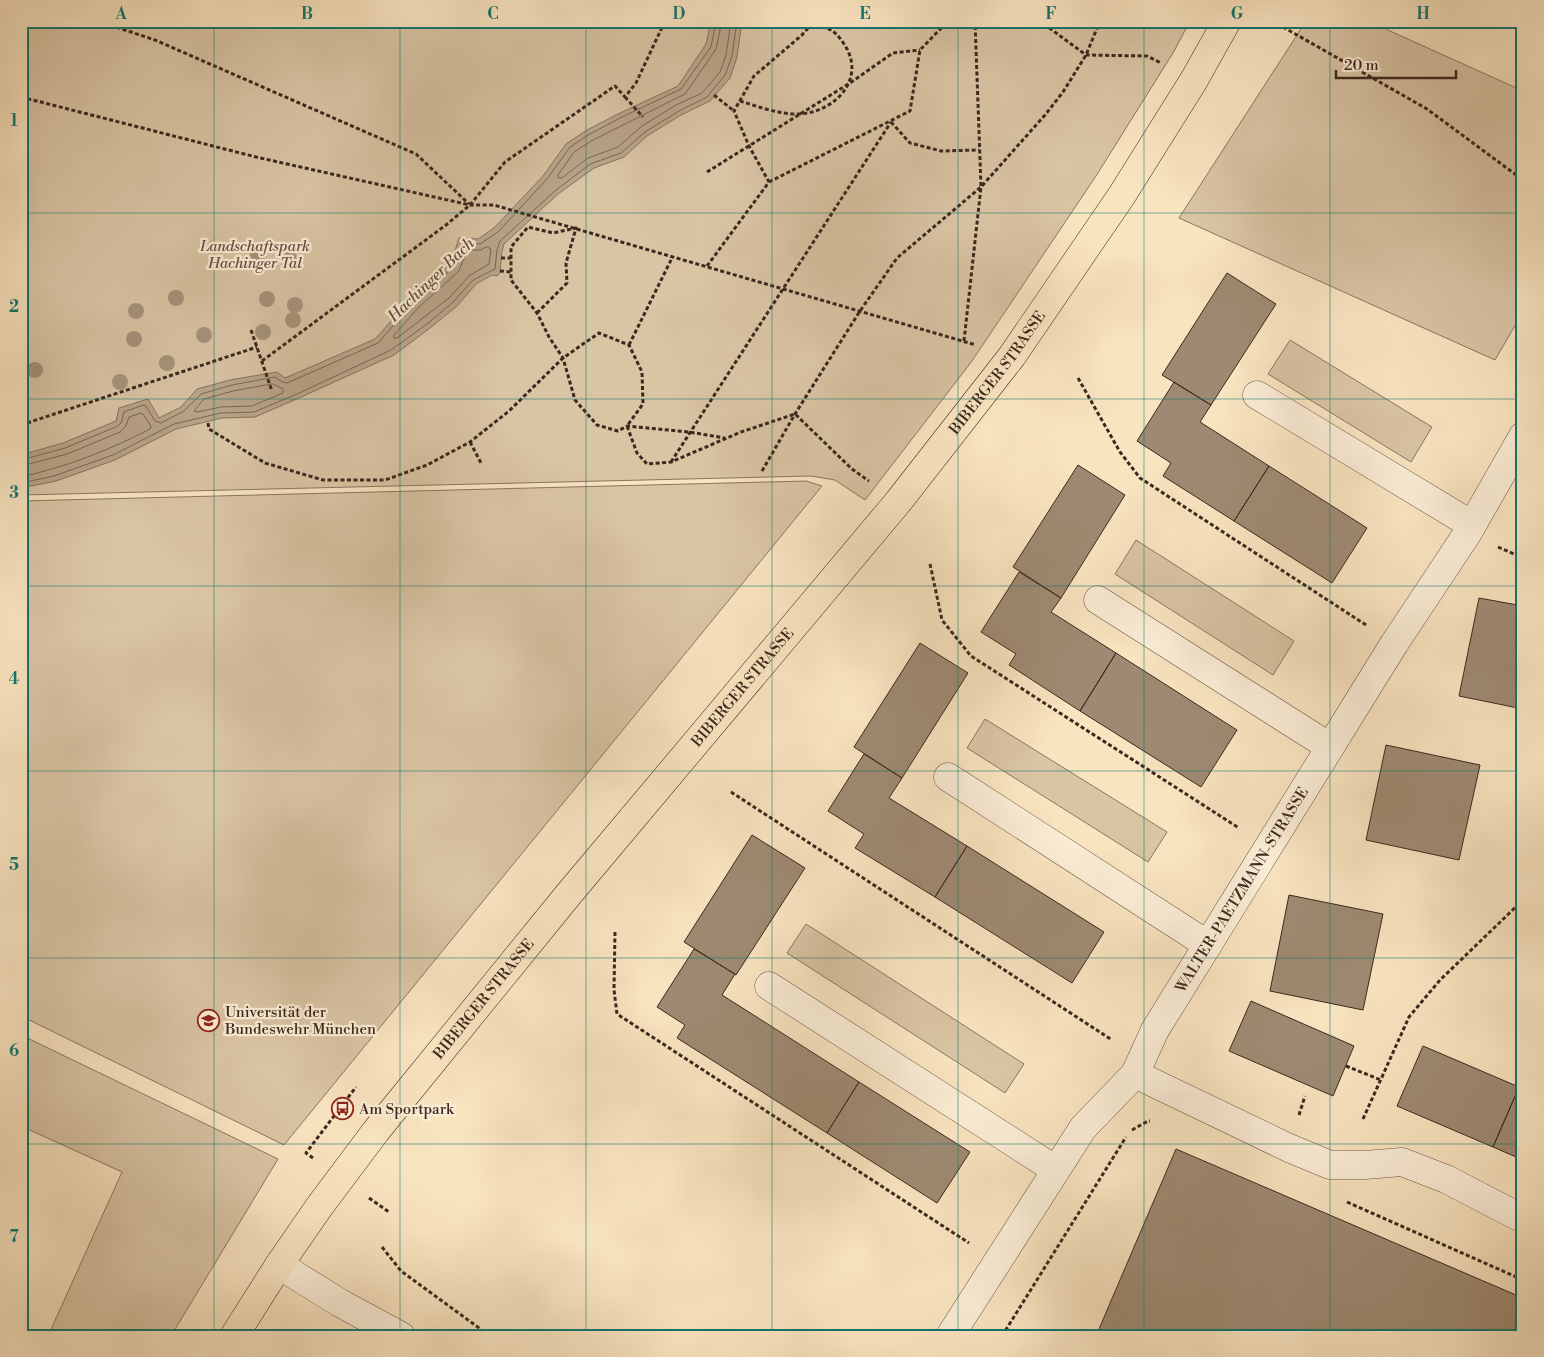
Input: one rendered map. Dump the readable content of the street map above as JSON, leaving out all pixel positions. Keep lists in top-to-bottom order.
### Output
{
  "streets": {
    "main road": ["BIBERGER STRASSE"],
    "street": ["WALTER-PAETZMANN-STRASSE"]
  },
  "water": ["Hachinger Bach"],
  "parks": ["Landschaftspark Hachinger Tal"],
  "places": {
    "school or university": ["Universität der Bundeswehr München"],
    "bus stop": ["Am Sportpark"]
  },
  "scale_bar": "20 m",
  "grid": {
    "columns": [
      "A",
      "B",
      "C",
      "D",
      "E",
      "F",
      "G",
      "H"
    ],
    "rows": [
      "1",
      "2",
      "3",
      "4",
      "5",
      "6",
      "7"
    ]
  }
}
